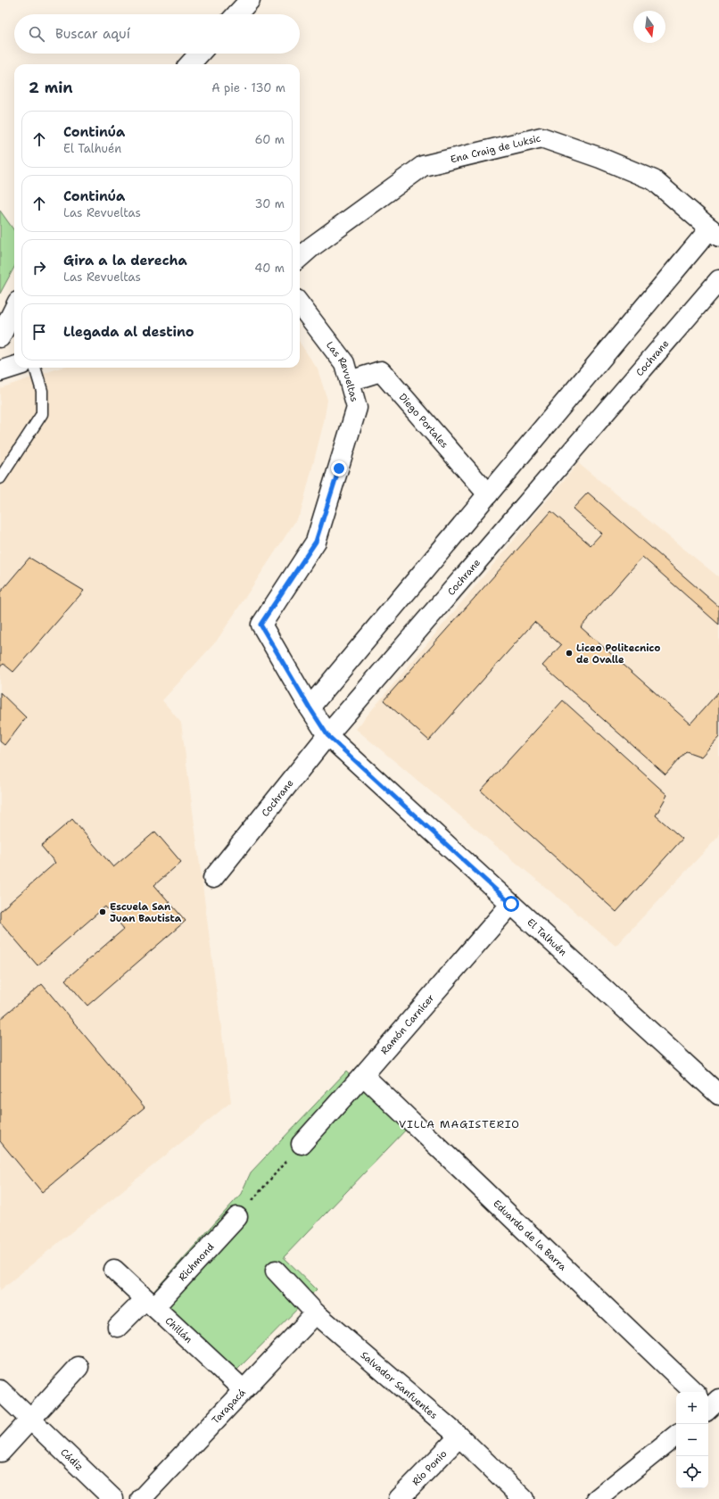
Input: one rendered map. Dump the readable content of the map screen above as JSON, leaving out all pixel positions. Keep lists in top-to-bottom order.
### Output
{
  "streets": {
    "street": [
      "Ena Craig de Luksic",
      "Cochrane",
      "Las Revueltas",
      "Diego Portales",
      "El Talhuén",
      "Ramón Carnicer",
      "Eduardo de la Barra",
      "Richmond",
      "Chillán",
      "Salvador Sanfuentes",
      "Tarapacá",
      "Cádiz",
      "Río Ponio"
    ]
  },
  "crossings": [
    ["Cochrane", "Las Revueltas"],
    ["Cochrane", "El Talhuén"],
    ["Las Revueltas", "Diego Portales"],
    ["Las Revueltas", "El Talhuén"],
    ["El Talhuén", "Ramón Carnicer"],
    ["Ramón Carnicer", "Eduardo de la Barra"],
    ["Richmond", "Chillán"],
    ["Chillán", "Tarapacá"],
    ["Salvador Sanfuentes", "Tarapacá"],
    ["Salvador Sanfuentes", "Río Ponio"]
  ],
  "districts": ["VILLA MAGISTERIO"],
  "places": ["Liceo Politecnico de Ovalle", "Escuela San Juan Bautista"],
  "north": "bottom",
  "page": {
    "search": "Buscar aquí",
    "heading": ["2 min", "A pie · 130 m"],
    "list": [
      ["Continúa", "El Talhuén", "60 m"],
      ["Continúa", "Las Revueltas", "30 m"],
      ["Gira a la derecha", "Las Revueltas", "40 m"],
      "Llegada al destino"
    ],
    "map_buttons": ["+", "−"]
  }
}
